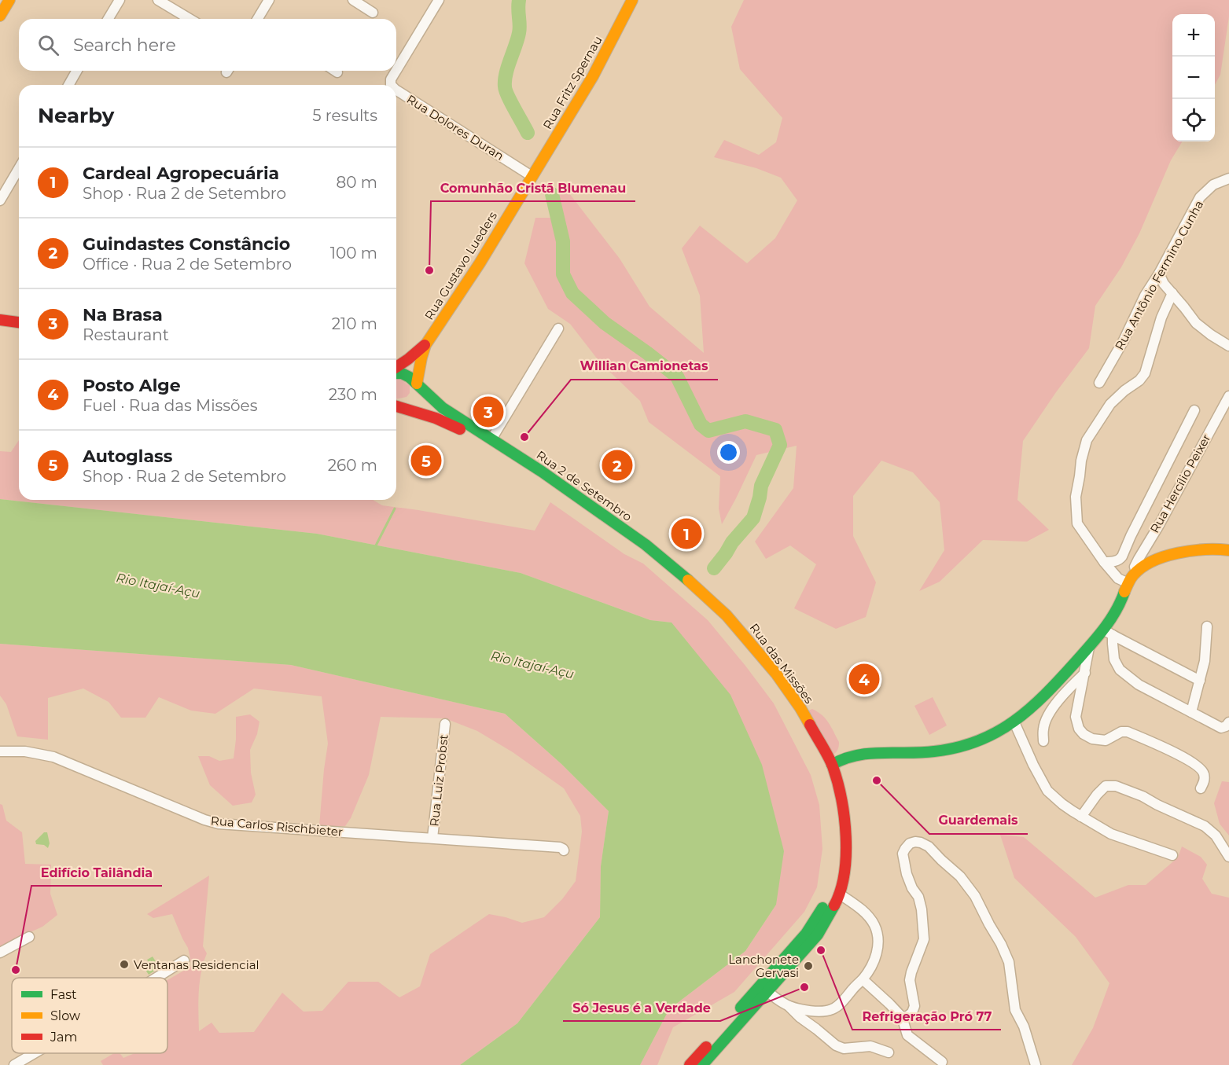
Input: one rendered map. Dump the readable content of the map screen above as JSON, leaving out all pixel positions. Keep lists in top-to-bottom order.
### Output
{
  "streets": {
    "main road": [
      "Rua Fritz Spernau",
      "Rua Gustavo Lueders",
      "Rua 2 de Setembro",
      "Rua das Missões"
    ],
    "street": [
      "Rua Dolores Duran",
      "Rua Antônio Fermino Cunha",
      "Rua Hercílio Peixer",
      "Rua Luiz Probst",
      "Rua Carlos Rischbieter"
    ]
  },
  "crossings": [
    ["Rua Fritz Spernau", "Rua Dolores Duran"],
    ["Rua Fritz Spernau", "Rua Gustavo Lueders"],
    ["Rua Dolores Duran", "Rua Gustavo Lueders"],
    ["Rua Gustavo Lueders", "Rua 2 de Setembro"],
    ["Rua 2 de Setembro", "Rua das Missões"],
    ["Rua Luiz Probst", "Rua Carlos Rischbieter"]
  ],
  "water": ["Rio Itajaí-Açu"],
  "places": [
    "Comunhão Cristã Blumenau",
    "Willian Camionetas",
    "Guardemais",
    "Refrigeração Pró 77",
    "Ventanas Residencial",
    "Lanchonete Gervasi",
    "Edifício Tailândia",
    "Só Jesus é a Verdade"
  ],
  "legend": ["Fast", "Slow", "Jam"],
  "page": {
    "map_buttons": ["+", "−"],
    "search": "Search here",
    "heading": ["Nearby", "5 results"],
    "list": [
      {
        "mark": "1",
        "name": "Cardeal Agropecuária",
        "note": "Shop · Rua 2 de Setembro",
        "value": "80 m"
      },
      {
        "mark": "2",
        "name": "Guindastes Constâncio",
        "note": "Office · Rua 2 de Setembro",
        "value": "100 m"
      },
      {
        "mark": "3",
        "name": "Na Brasa",
        "note": "Restaurant",
        "value": "210 m"
      },
      {
        "mark": "4",
        "name": "Posto Alge",
        "note": "Fuel · Rua das Missões",
        "value": "230 m"
      },
      {
        "mark": "5",
        "name": "Autoglass",
        "note": "Shop · Rua 2 de Setembro",
        "value": "260 m"
      }
    ],
    "pins": [
      "3",
      "5",
      "2",
      "1",
      "4"
    ]
  }
}
